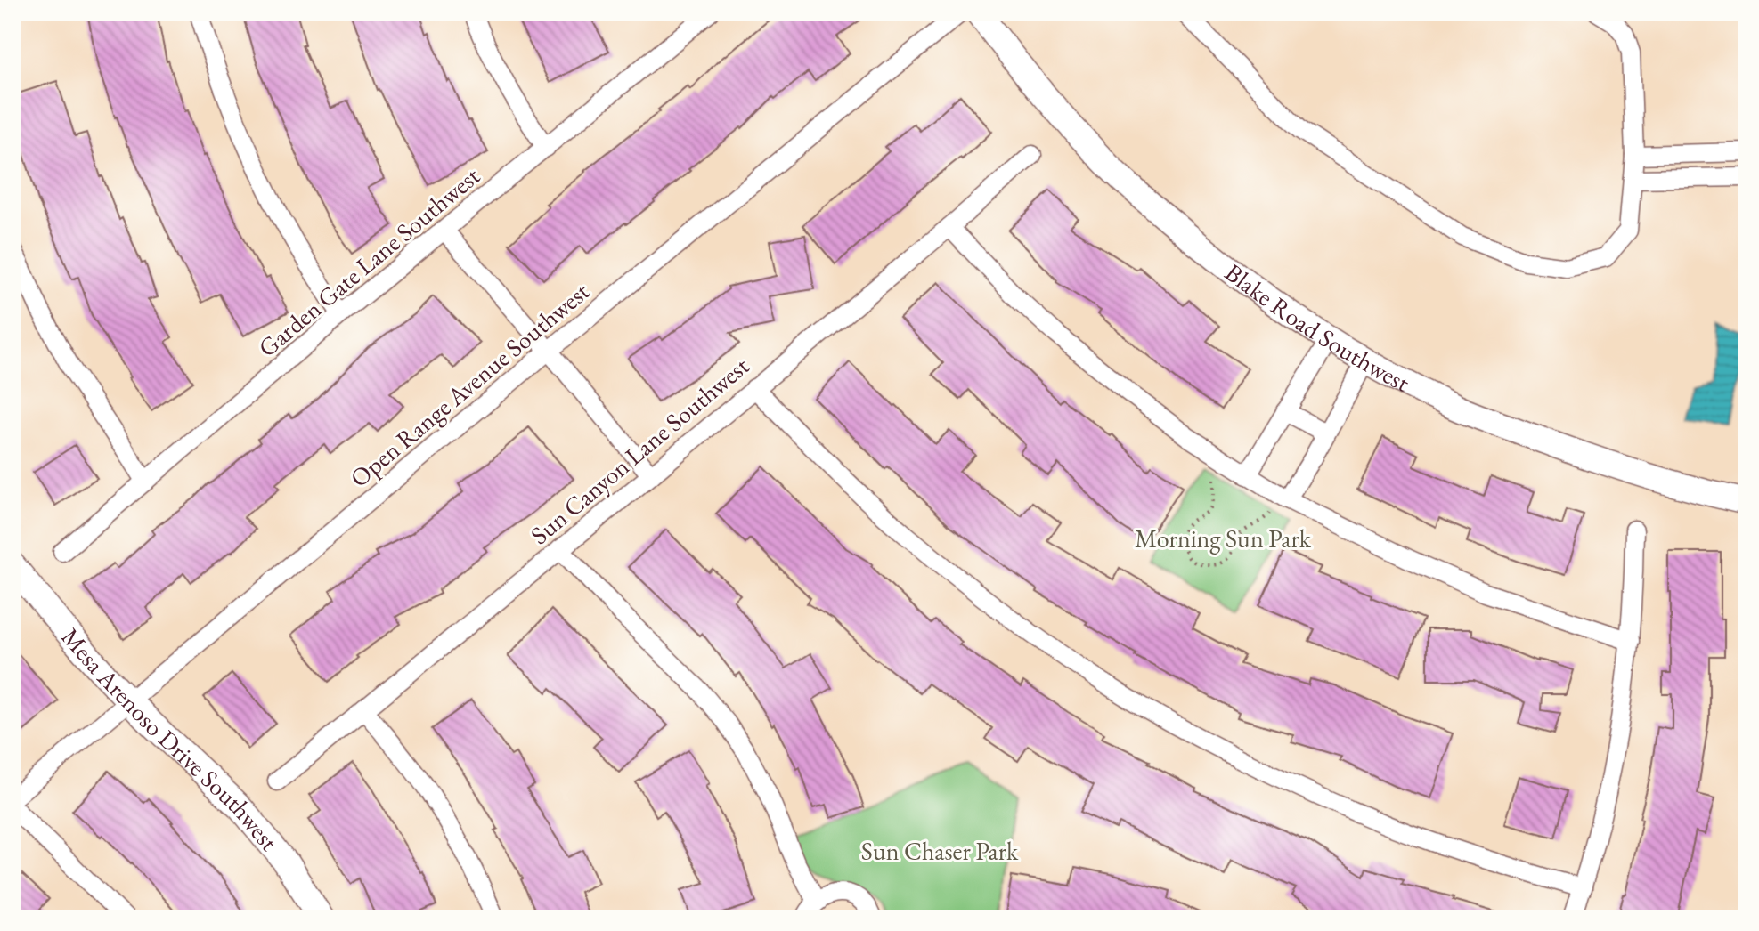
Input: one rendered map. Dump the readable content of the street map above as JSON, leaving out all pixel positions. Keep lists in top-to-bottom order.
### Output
{
  "streets": {
    "street": [
      "Garden Gate Lane Southwest",
      "Blake Road Southwest",
      "Open Range Avenue Southwest",
      "Sun Canyon Lane Southwest",
      "Mesa Arenoso Drive Southwest"
    ]
  },
  "crossings": [
    ["Open Range Avenue Southwest", "Mesa Arenoso Drive Southwest"]
  ],
  "parks": ["Morning Sun Park", "Sun Chaser Park"]
}
